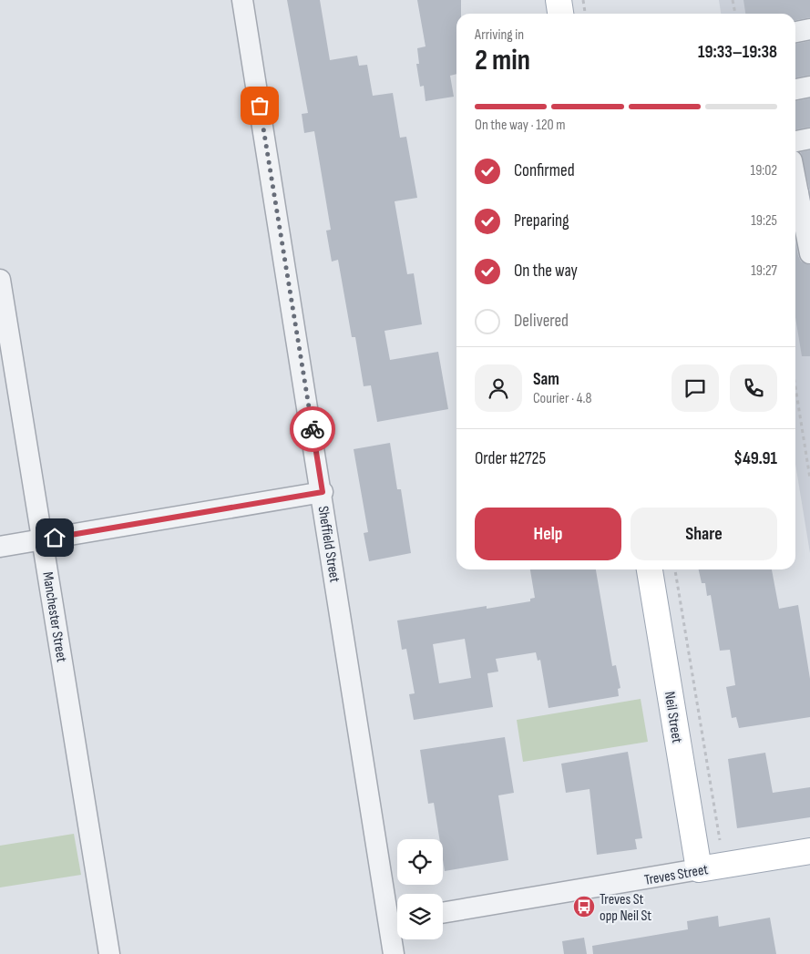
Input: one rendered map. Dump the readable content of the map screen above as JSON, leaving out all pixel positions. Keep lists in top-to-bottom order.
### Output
{
  "streets": {
    "main road": ["Neil Street", "Treves Street"],
    "street": ["Sheffield Street", "Manchester Street"]
  },
  "crossings": [
    ["Neil Street", "Treves Street"]
  ],
  "places": {
    "bus stop": ["Treves St opp Neil St"]
  },
  "page": {
    "heading": ["2 min", "Arriving in", "19:33–19:38"],
    "panel": [
      "Sam",
      "Courier · 4.8",
      "Order #2725",
      "$49.91"
    ],
    "bar": "On the way · 120 m",
    "list": [
      ["Confirmed", "19:02"],
      ["Preparing", "19:25"],
      ["On the way", "19:27"],
      "Delivered"
    ],
    "buttons": ["Help", "Share"]
  }
}
